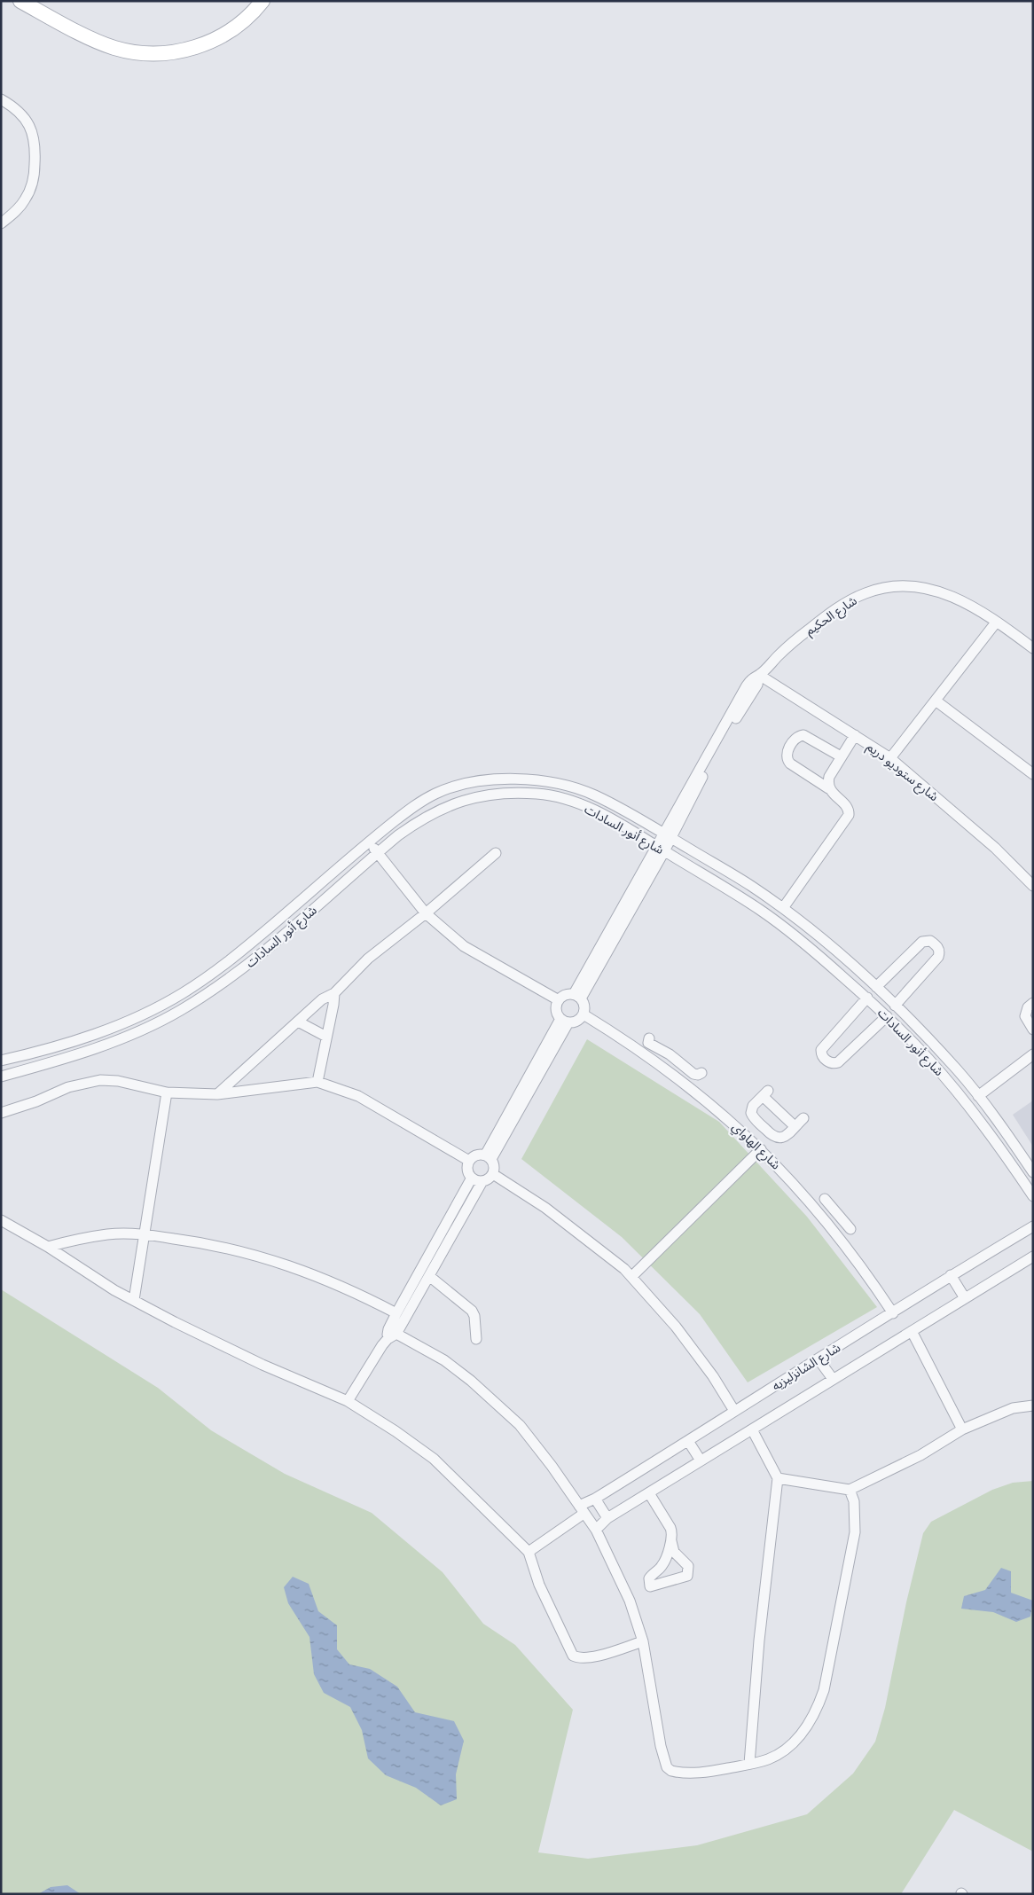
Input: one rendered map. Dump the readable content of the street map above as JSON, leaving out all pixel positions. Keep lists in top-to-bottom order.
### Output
{
  "streets": {
    "street": [
      "شارع الحكيم",
      "شارع ستوديو دريم",
      "شارع أنور السادات",
      "شارع الهاواي",
      "شارع الشانزليزيه"
    ]
  },
  "crossings": [
    ["شارع الحكيم", "شارع ستوديو دريم"],
    ["شارع الهاواي", "شارع الشانزليزيه"]
  ]
}
